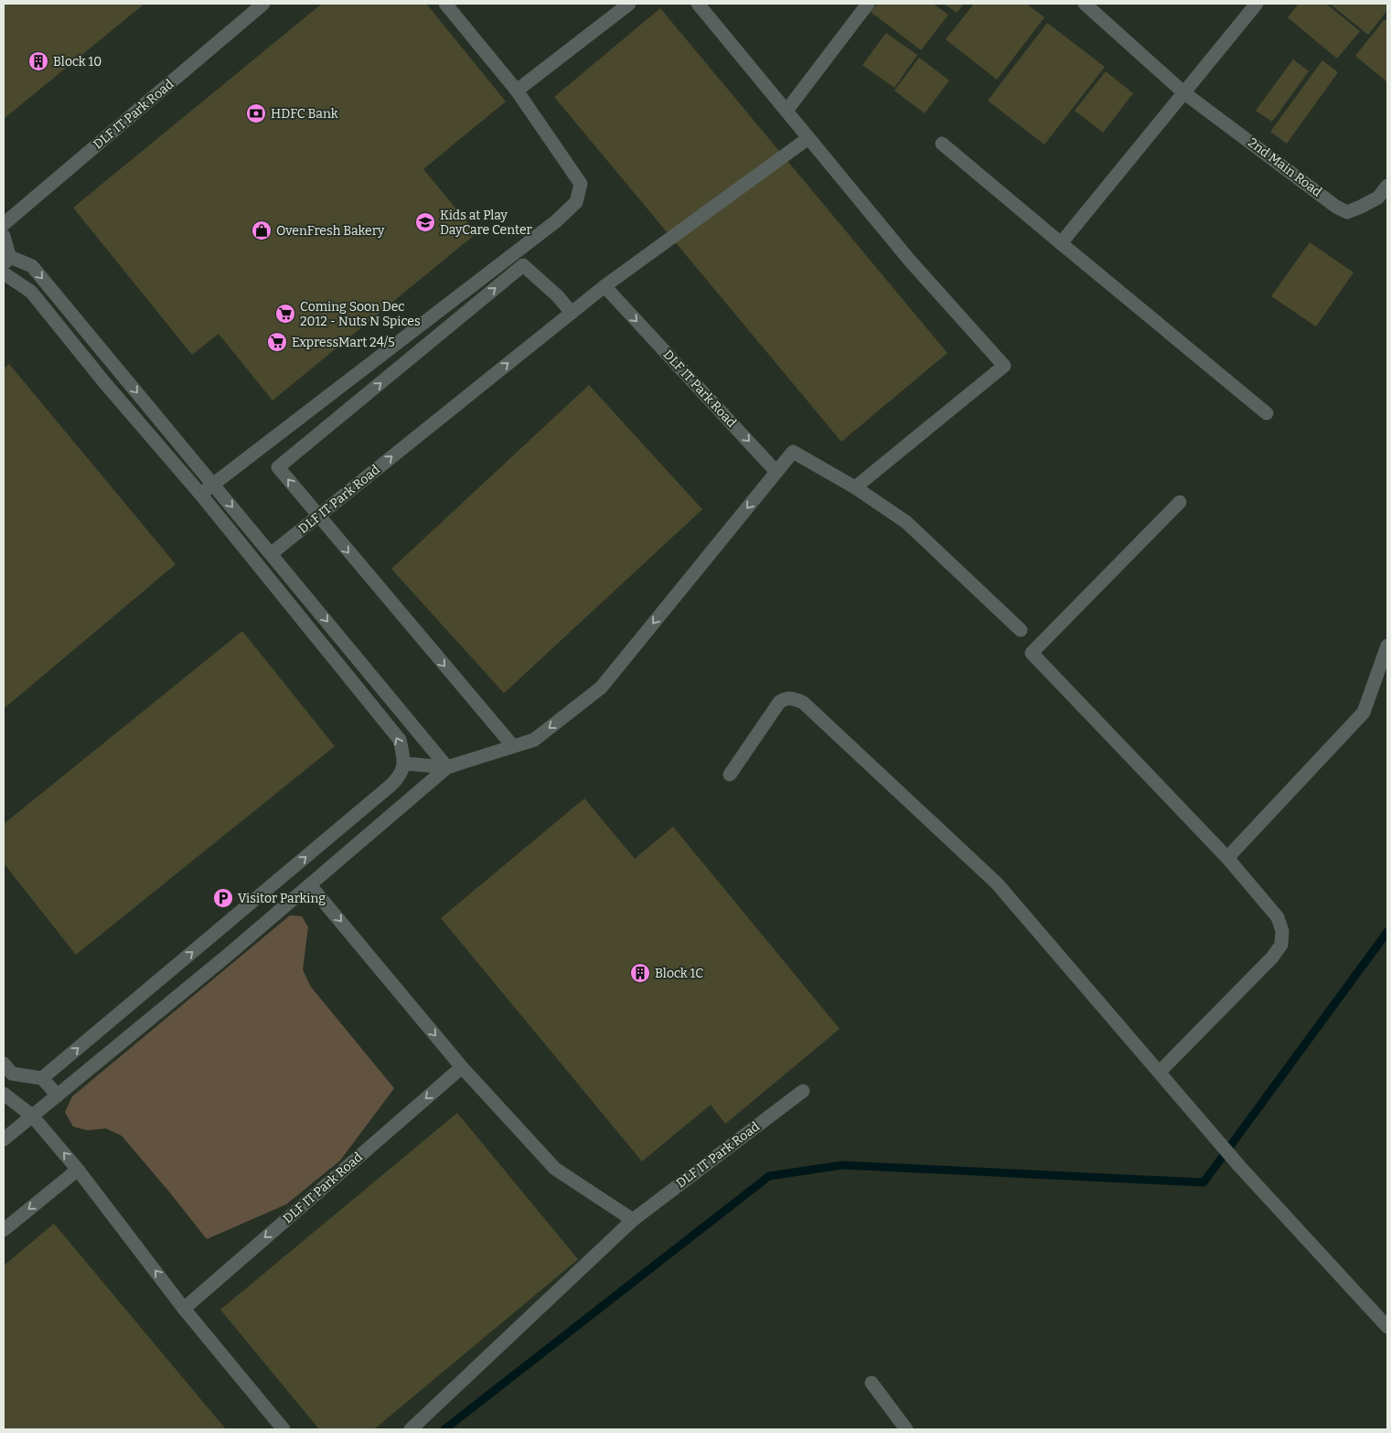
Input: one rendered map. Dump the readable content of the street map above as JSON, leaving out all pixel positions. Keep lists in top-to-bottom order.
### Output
{
  "streets": {
    "street": ["DLF IT Park Road", "2nd Main Road"]
  },
  "places": {
    "building": ["Block 10", "Block 1C"],
    "bank": ["HDFC Bank"],
    "school or university": ["Kids at Play DayCare Center"],
    "shop": ["OvenFresh Bakery"],
    "supermarket": ["Coming Soon Dec 2012 - Nuts N Spices", "ExpressMart 24/5"],
    "parking": ["Visitor Parking"]
  }
}
